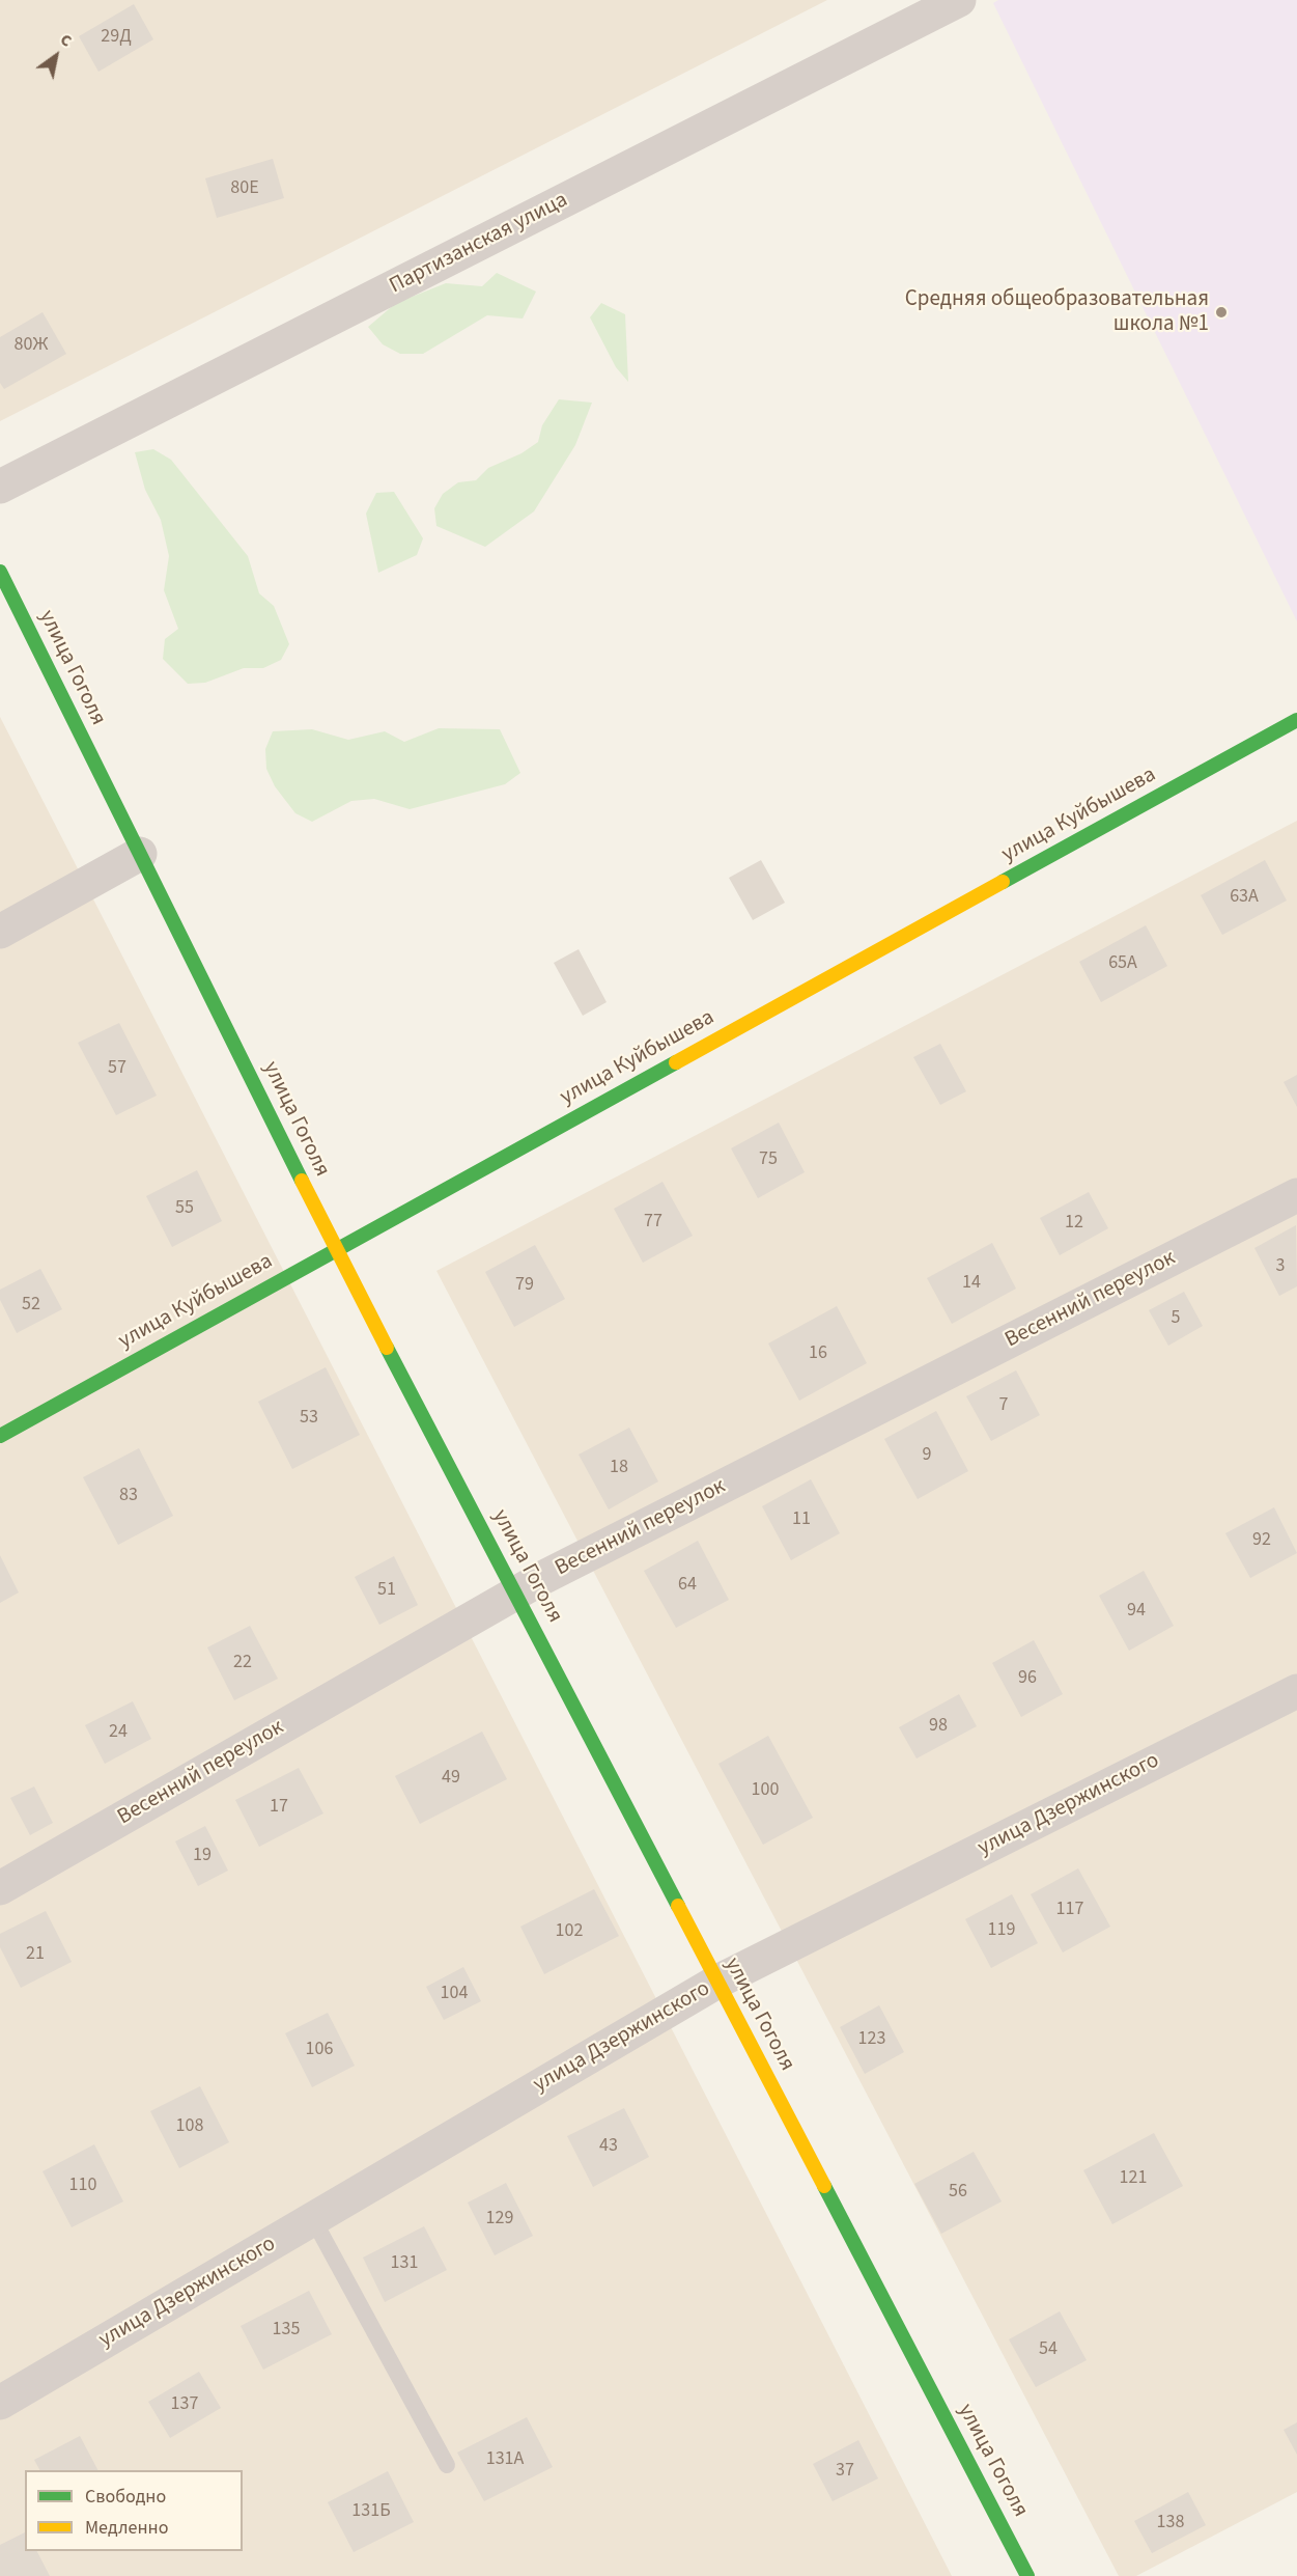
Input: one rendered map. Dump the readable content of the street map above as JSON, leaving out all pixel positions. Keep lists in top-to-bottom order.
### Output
{
  "streets": {
    "street": [
      "Партизанская улица",
      "улица Гоголя",
      "улица Куйбышева",
      "Весенний переулок",
      "улица Дзержинского"
    ]
  },
  "crossings": [
    ["улица Гоголя", "улица Куйбышева"],
    ["улица Гоголя", "Весенний переулок"],
    ["улица Гоголя", "улица Дзержинского"]
  ],
  "places": ["Средняя общеобразовательная школа №1"],
  "house_numbers": [
    "29Д",
    "80Е",
    "80Ж",
    "63А",
    "65А",
    "57",
    "75",
    "55",
    "77",
    "12",
    "3",
    "14",
    "79",
    "52",
    "5",
    "16",
    "7",
    "53",
    "9",
    "18",
    "83",
    "11",
    "92",
    "64",
    "51",
    "94",
    "22",
    "96",
    "98",
    "24",
    "49",
    "100",
    "17",
    "19",
    "117",
    "119",
    "102",
    "21",
    "104",
    "123",
    "106",
    "108",
    "43",
    "121",
    "110",
    "56",
    "129",
    "131",
    "135",
    "54",
    "137",
    "131А",
    "37",
    "131Б",
    "138"
  ],
  "legend": ["Свободно", "Медленно"],
  "north": "top right"
}
